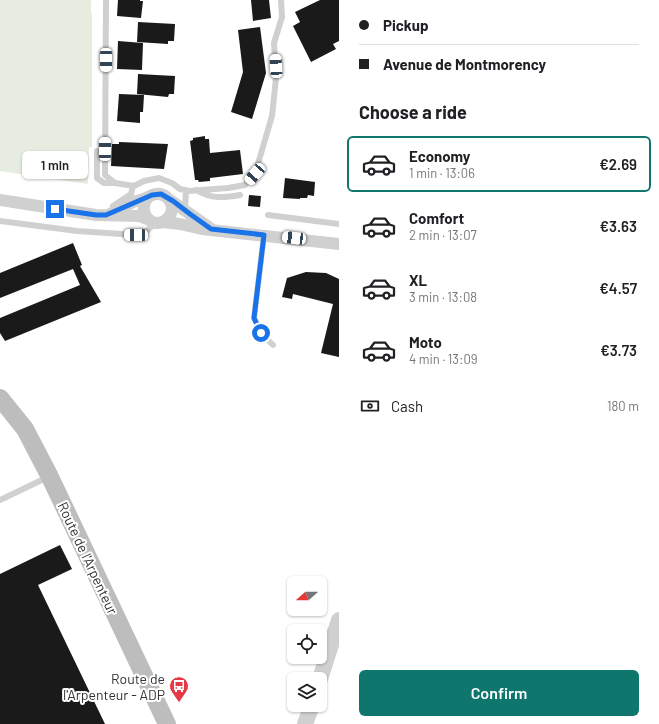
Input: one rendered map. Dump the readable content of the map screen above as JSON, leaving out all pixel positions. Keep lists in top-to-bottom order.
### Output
{
  "streets": {
    "main road": ["Route de l'Arpenteur"]
  },
  "places": {
    "bus stop": ["Route de l'Arpenteur - ADP"]
  },
  "north": "left",
  "page": {
    "banner": ["Pickup", "Avenue de Montmorency"],
    "heading": "Choose a ride",
    "list": [
      {
        "name": "Economy",
        "note": "1 min · 13:06",
        "value": "€2.69"
      },
      {
        "name": "Comfort",
        "note": "2 min · 13:07",
        "value": "€3.63"
      },
      {
        "name": "XL",
        "note": "3 min · 13:08",
        "value": "€4.57"
      },
      {
        "name": "Moto",
        "note": "4 min · 13:09",
        "value": "€3.73"
      }
    ],
    "bubble": "1 min",
    "pay": ["Cash", "180 m"],
    "buttons": "Confirm"
  }
}
